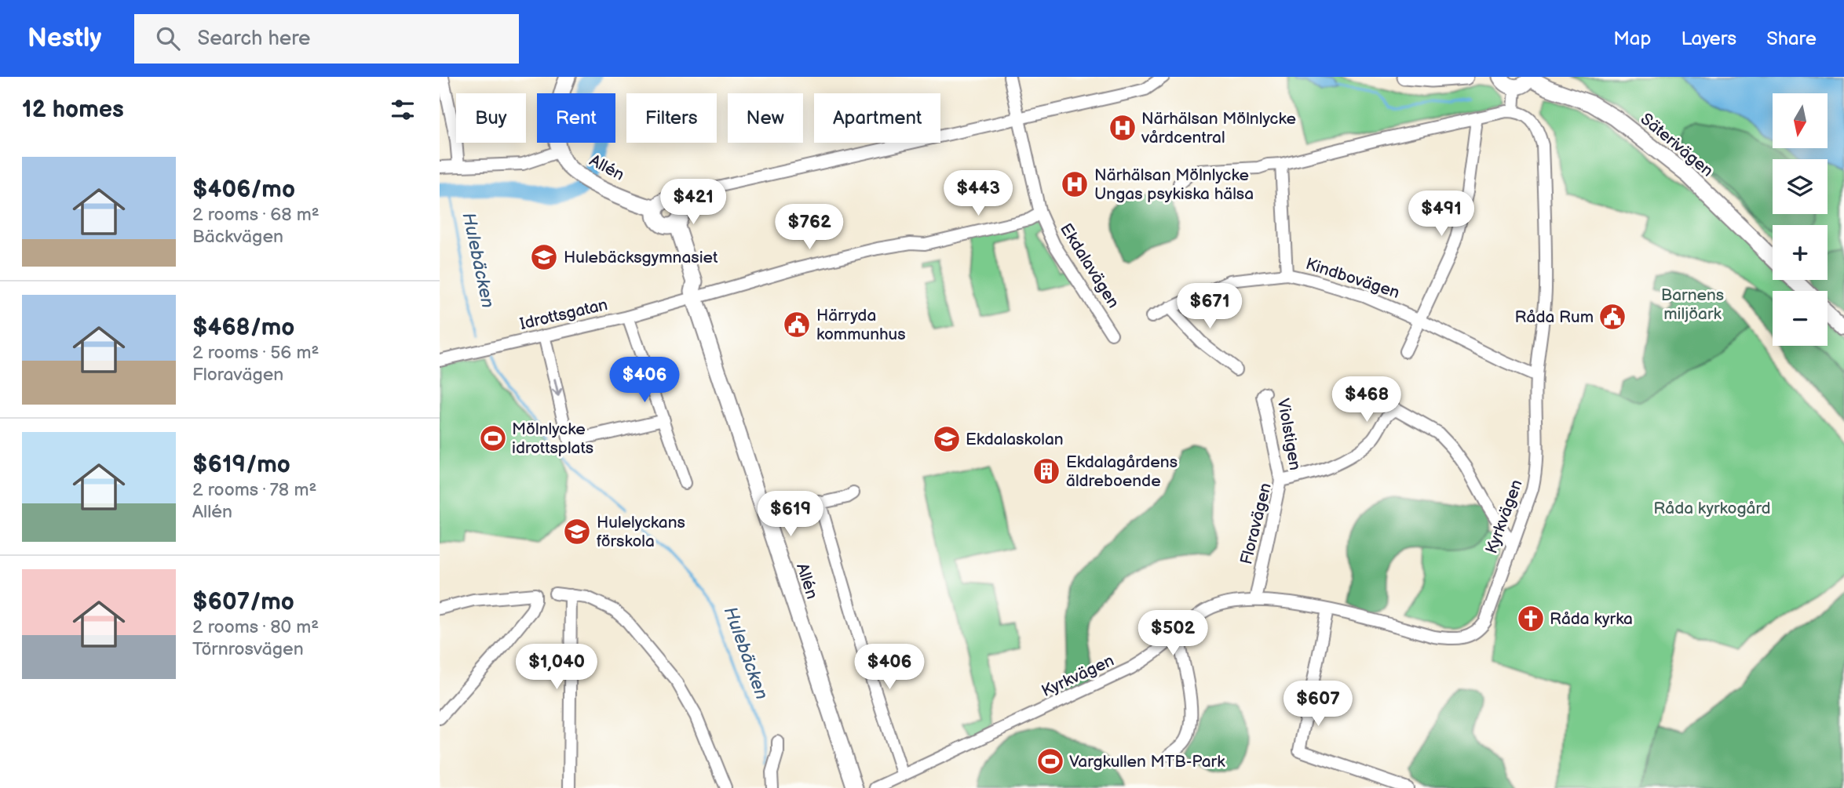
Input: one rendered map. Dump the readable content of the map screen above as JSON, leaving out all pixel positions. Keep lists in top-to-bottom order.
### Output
{
  "streets": {
    "street": [
      "Säterivägen",
      "Allén",
      "Ekdalavägen",
      "Kindbovägen",
      "Idrottsgatan",
      "Violstigen",
      "Kyrkvägen",
      "Floravägen"
    ]
  },
  "crossings": [
    ["Allén", "Idrottsgatan"],
    ["Ekdalavägen", "Idrottsgatan"],
    ["Kindbovägen", "Kyrkvägen"],
    ["Violstigen", "Floravägen"],
    ["Kyrkvägen", "Floravägen"]
  ],
  "water": ["Hulebäcken"],
  "parks": ["Barnens miljöark", "Råda kyrkogård"],
  "places": {
    "hospital": ["Närhälsan Mölnlycke vårdcentral", "Närhälsan Mölnlycke Ungas psykiska hälsa"],
    "school or university": ["Hulebäcksgymnasiet", "Ekdalaskolan", "Hulelyckans förskola"],
    "public building": ["Råda Rum", "Härryda kommunhus"],
    "sports": ["Mölnlycke idrottsplats", "Vargkullen MTB-Park"],
    "building": ["Ekdalagårdens äldreboende"],
    "church": ["Råda kyrka"]
  },
  "north": "bottom",
  "page": {
    "header": "Nestly",
    "search": "Search here",
    "nav": ["Map", "Layers", "Share"],
    "heading": "12 homes",
    "map_buttons": ["+", "−"],
    "chip": [
      "Buy",
      "Rent",
      "Filters",
      "New",
      "Apartment"
    ],
    "list": [
      {
        "name": "$406/mo",
        "note": "2 rooms · 68 m² · Bäckvägen"
      },
      {
        "name": "$468/mo",
        "note": "2 rooms · 56 m² · Floravägen"
      },
      {
        "name": "$619/mo",
        "note": "2 rooms · 78 m² · Allén"
      },
      {
        "name": "$607/mo",
        "note": "2 rooms · 80 m² · Törnrosvägen"
      }
    ],
    "price": [
      "$443",
      "$421",
      "$491",
      "$762",
      "$671",
      "$406",
      "$468",
      "$619",
      "$502",
      "$1,040",
      "$406",
      "$607"
    ]
  }
}
